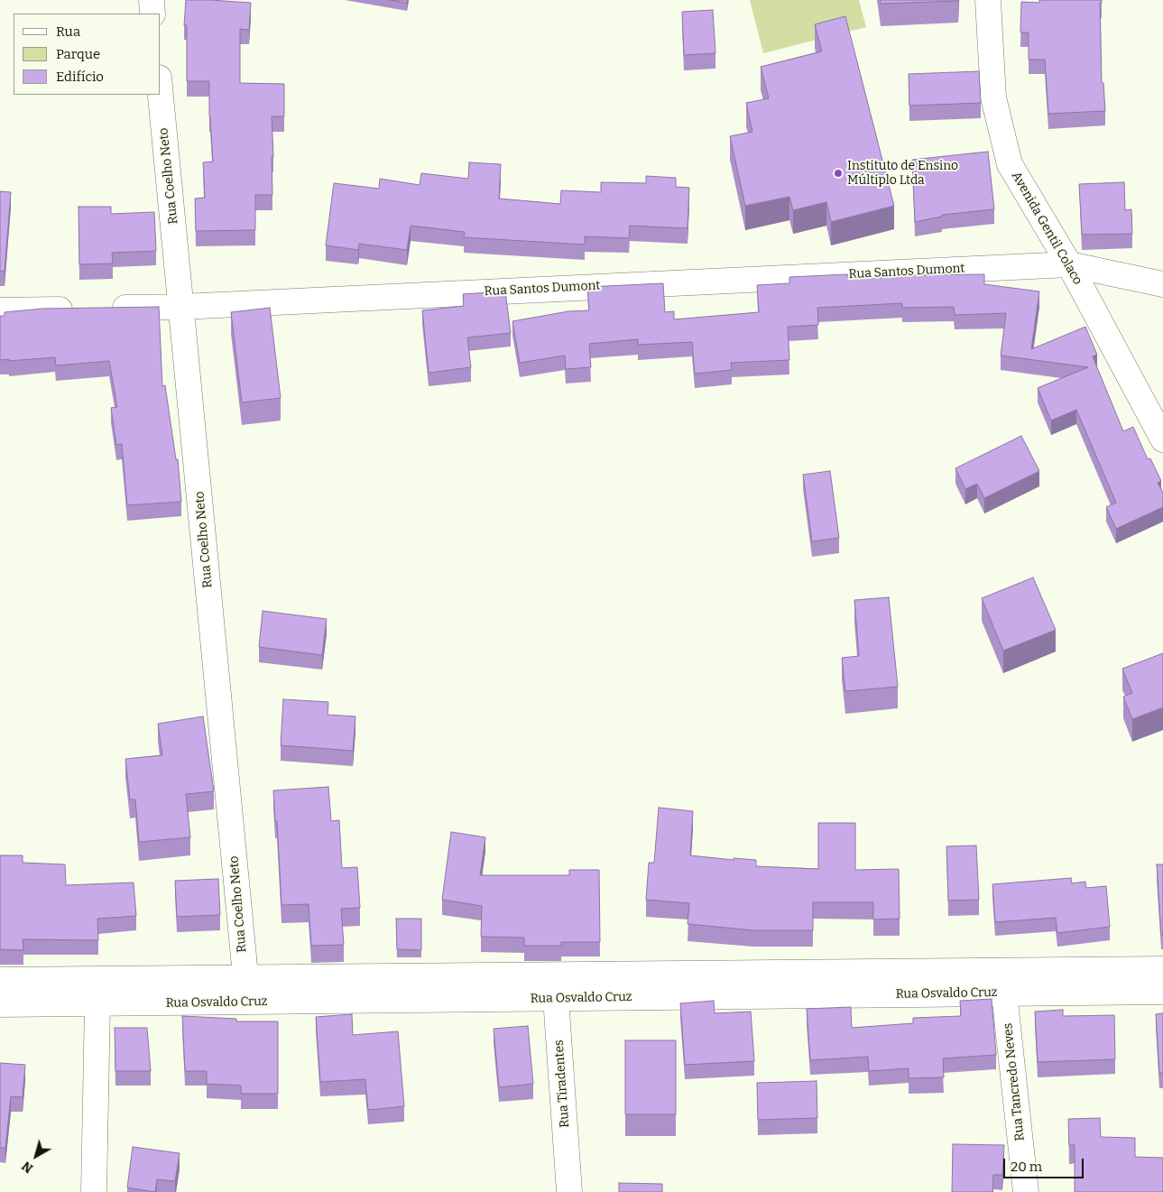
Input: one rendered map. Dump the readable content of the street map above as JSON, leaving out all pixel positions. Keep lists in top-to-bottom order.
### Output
{
  "streets": {
    "street": [
      "Rua Coelho Neto",
      "Avenida Gentil Colaco",
      "Rua Santos Dumont",
      "Rua Osvaldo Cruz",
      "Rua Tancredo Neves",
      "Rua Tiradentes"
    ]
  },
  "crossings": [
    ["Rua Coelho Neto", "Rua Santos Dumont"],
    ["Rua Coelho Neto", "Rua Osvaldo Cruz"],
    ["Avenida Gentil Colaco", "Rua Santos Dumont"],
    ["Rua Osvaldo Cruz", "Rua Tancredo Neves"],
    ["Rua Osvaldo Cruz", "Rua Tiradentes"]
  ],
  "places": ["Instituto de Ensino Múltiplo Ltda"],
  "legend": ["Rua", "Parque", "Edifício"],
  "scale_bar": "20 m",
  "north": "bottom left"
}
